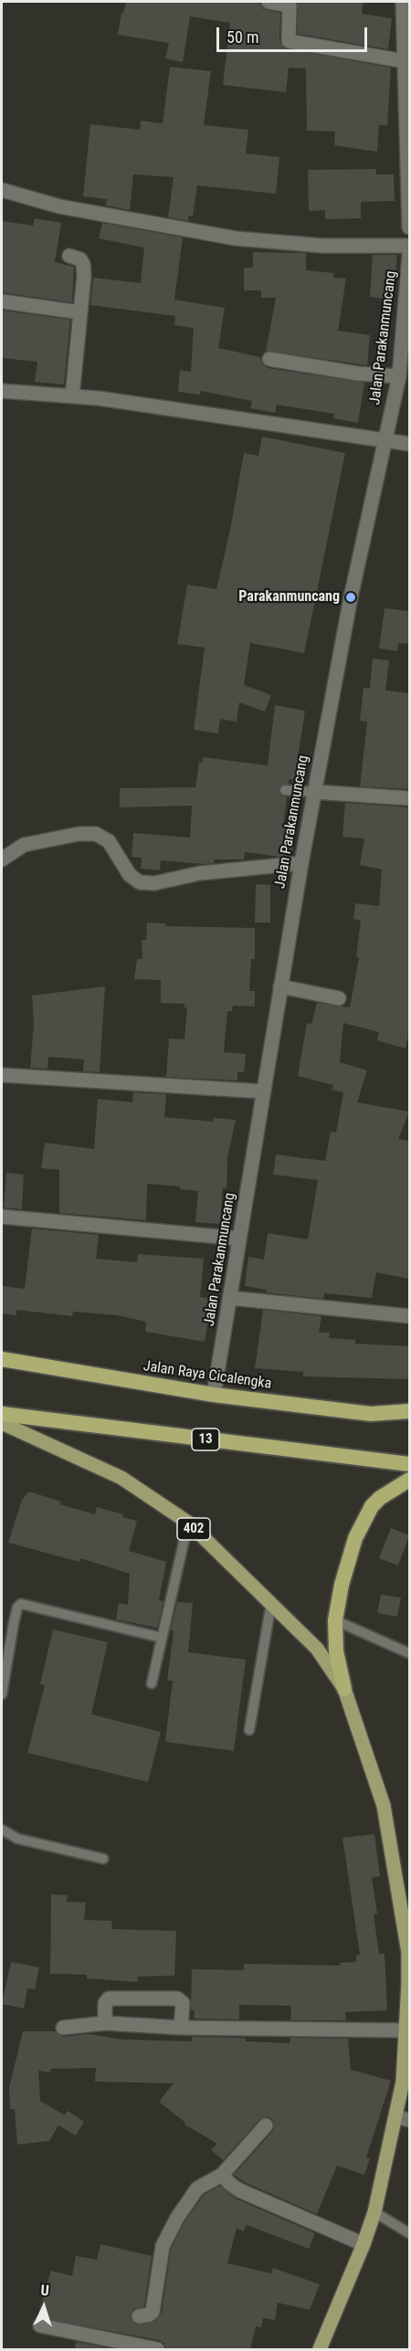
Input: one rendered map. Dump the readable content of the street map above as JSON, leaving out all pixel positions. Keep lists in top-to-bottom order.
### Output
{
  "streets": {
    "highway": ["Jalan Raya Cicalengka", "13", "402"],
    "street": ["Jalan Parakanmuncang"]
  },
  "crossings": [
    ["Jalan Parakanmuncang", "Jalan Raya Cicalengka"]
  ],
  "places": ["Parakanmuncang"],
  "scale_bar": "50 m",
  "north": "top"
}
